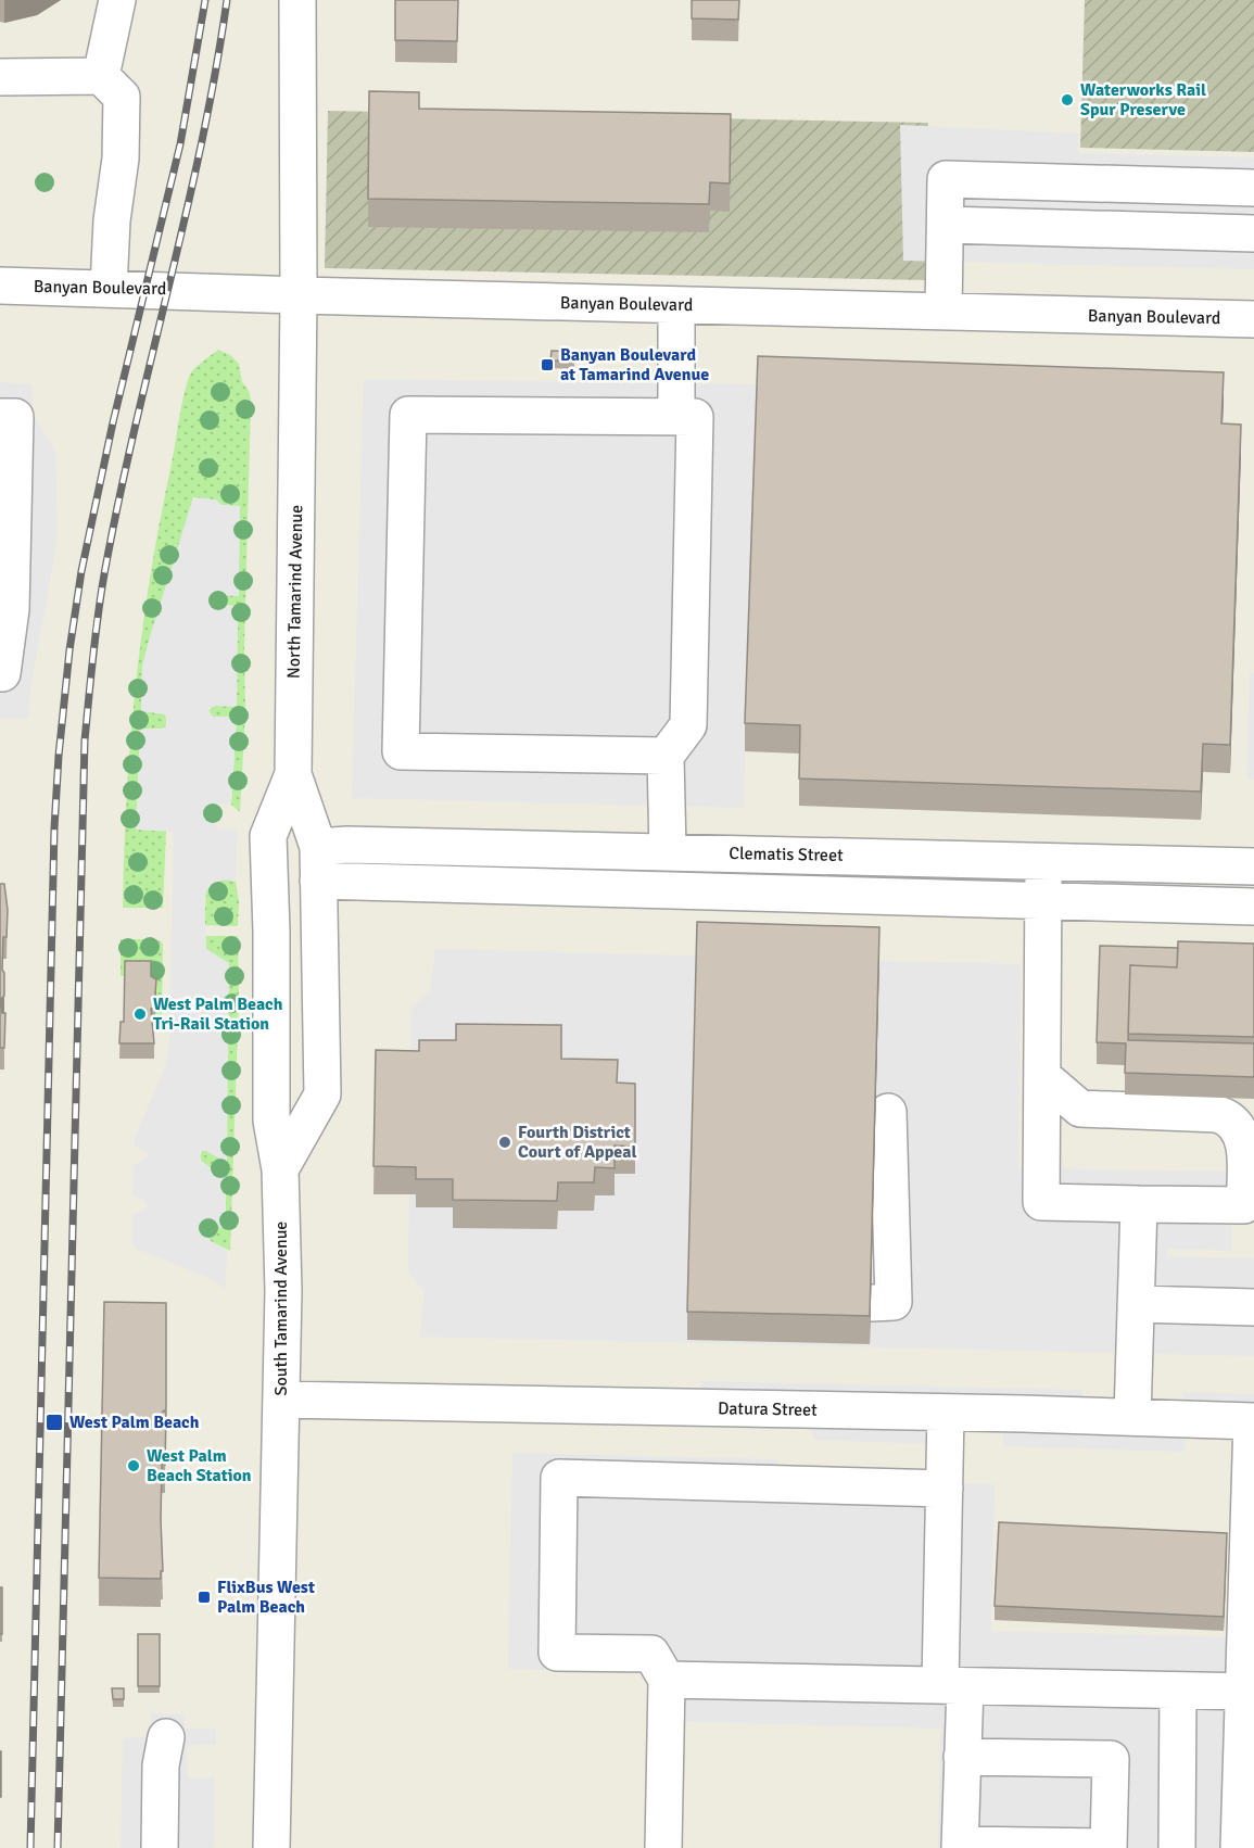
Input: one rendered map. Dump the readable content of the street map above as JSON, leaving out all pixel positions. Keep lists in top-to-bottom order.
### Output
{
  "streets": {
    "street": [
      "Banyan Boulevard",
      "North Tamarind Avenue",
      "Clematis Street",
      "South Tamarind Avenue",
      "Datura Street"
    ]
  },
  "crossings": [
    ["Banyan Boulevard", "North Tamarind Avenue"],
    ["North Tamarind Avenue", "Clematis Street"],
    ["North Tamarind Avenue", "South Tamarind Avenue"],
    ["South Tamarind Avenue", "Datura Street"]
  ],
  "places": {
    "other": [
      "Waterworks Rail Spur Preserve",
      "West Palm Beach Tri-Rail Station",
      "Fourth District Court of Appeal",
      "West Palm Beach Station"
    ],
    "transit": ["Banyan Boulevard at Tamarind Avenue", "West Palm Beach", "FlixBus West Palm Beach"]
  }
}
